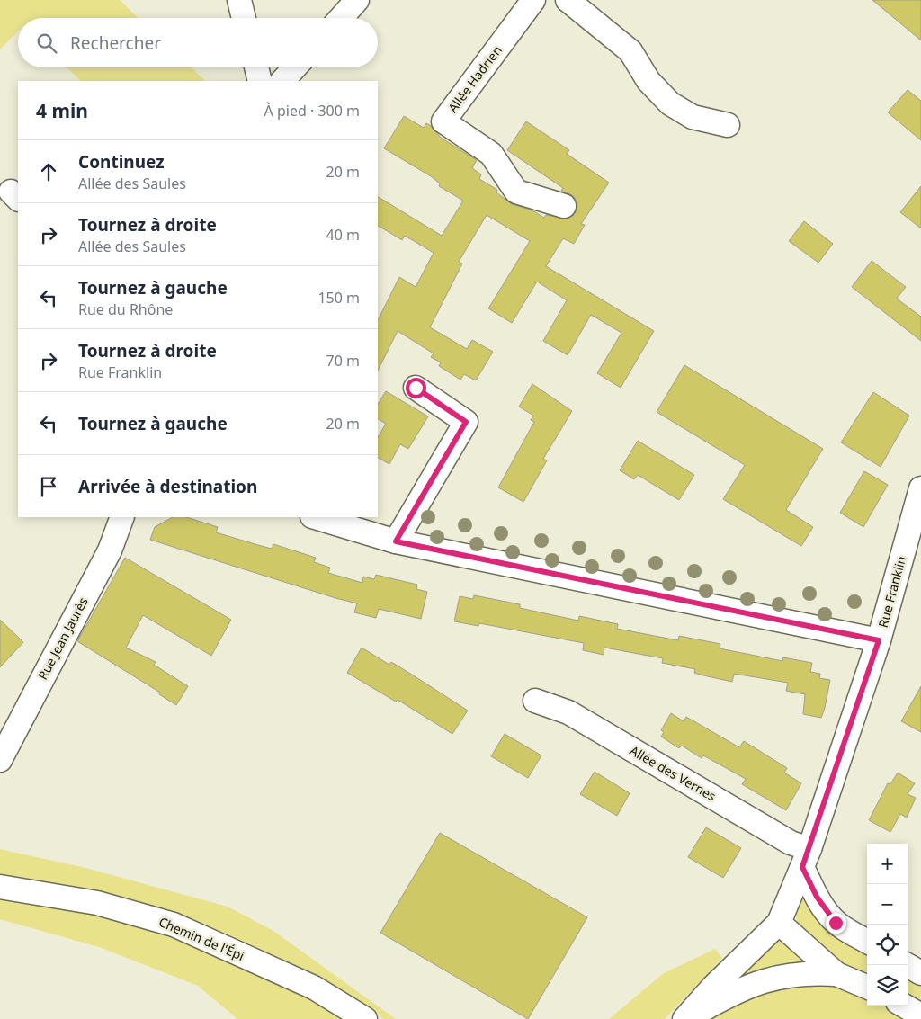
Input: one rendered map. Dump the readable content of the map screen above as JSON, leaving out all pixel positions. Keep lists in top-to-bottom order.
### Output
{
  "streets": {
    "street": [
      "Allée Hadrien",
      "Rue Franklin",
      "Rue Jean Jaurès",
      "Allée des Vernes",
      "Chemin de l'Épi"
    ]
  },
  "crossings": [
    ["Rue Franklin", "Allée des Vernes"]
  ],
  "page": {
    "search": "Rechercher",
    "heading": ["4 min", "À pied · 300 m"],
    "list": [
      ["Continuez", "Allée des Saules", "20 m"],
      ["Tournez à droite", "Allée des Saules", "40 m"],
      ["Tournez à gauche", "Rue du Rhône", "150 m"],
      ["Tournez à droite", "Rue Franklin", "70 m"],
      ["Tournez à gauche", "20 m"],
      "Arrivée à destination"
    ],
    "map_buttons": ["+", "−"]
  }
}
